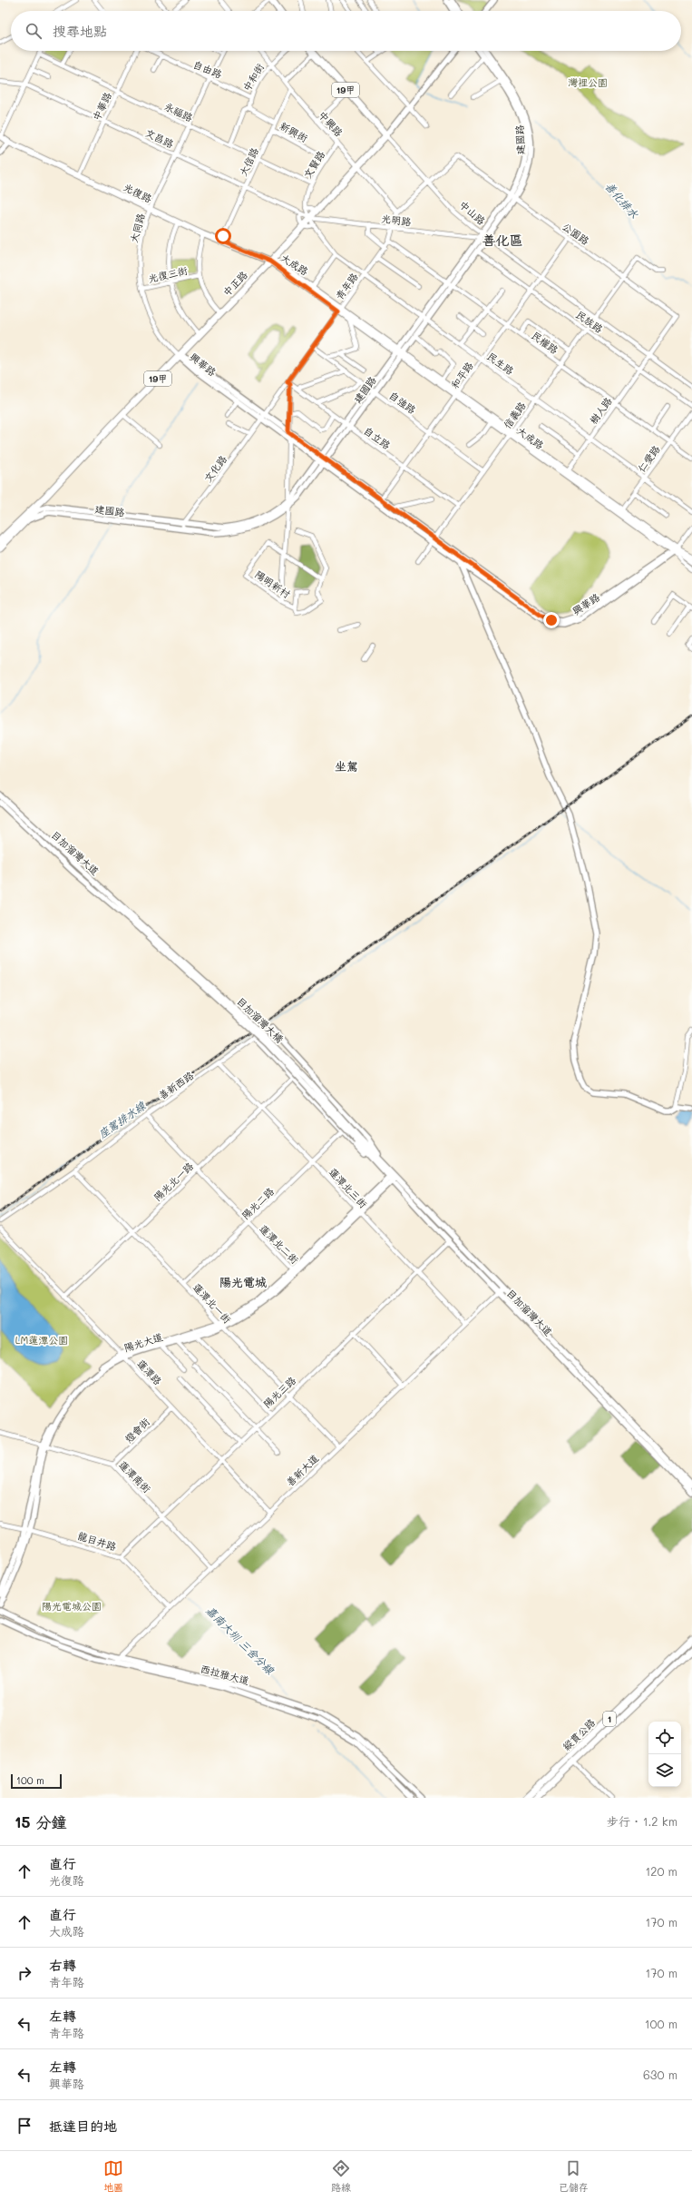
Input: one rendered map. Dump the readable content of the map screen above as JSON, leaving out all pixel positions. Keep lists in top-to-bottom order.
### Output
{
  "streets": {
    "main road": [
      "19甲",
      "光復路",
      "中山路",
      "大成路",
      "中正路",
      "1",
      "縱貫公路"
    ],
    "street": [
      "自由路",
      "中和街",
      "中華路",
      "永福路",
      "中興路",
      "新興街",
      "文昌路",
      "建國路",
      "大信路",
      "文賢路",
      "光明路",
      "大同路",
      "公園路",
      "光復三街",
      "青年路",
      "民族路",
      "民權路",
      "民生路",
      "興華路",
      "和平路",
      "自強路",
      "樹人路",
      "信義路",
      "自立路",
      "仁愛路",
      "文化路",
      "陽明新村",
      "目加溜灣大道",
      "目加溜灣大橋",
      "善新西路",
      "陽光北一路",
      "蓮潭北三街",
      "陽光二路",
      "蓮潭北二街",
      "蓮潭北一街",
      "陽光大道",
      "蓮潭路",
      "陽光三路",
      "燈會街",
      "善新大道",
      "蓮潭南街",
      "龍目井路",
      "西拉雅大道"
    ]
  },
  "crossings": [
    ["自由路", "中和街"],
    ["自由路", "大同路"],
    ["中和街", "中興路"],
    ["中和街", "新興街"],
    ["中華路", "永福路"],
    ["中華路", "文昌路"],
    ["中華路", "光復路"],
    ["永福路", "大信路"],
    ["永福路", "文賢路"],
    ["永福路", "大同路"],
    ["中興路", "大信路"],
    ["中興路", "文賢路"],
    ["中興路", "中正路"],
    ["中興路", "青年路"],
    ["新興街", "大信路"],
    ["新興街", "文賢路"],
    ["文昌路", "大信路"],
    ["文昌路", "光明路"],
    ["文昌路", "大同路"],
    ["文昌路", "中正路"],
    ["文昌路", "民生路"],
    ["建國路", "中山路"],
    ["建國路", "光明路"],
    ["建國路", "公園路"],
    ["建國路", "大成路"],
    ["建國路", "中正路"],
    ["建國路", "民族路"],
    ["建國路", "民權路"],
    ["建國路", "民生路"],
    ["建國路", "興華路"],
    ["建國路", "自強路"],
    ["建國路", "自立路"],
    ["建國路", "文化路"],
    ["大信路", "光復路"],
    ["光復路", "大同路"],
    ["光復路", "大成路"],
    ["光復路", "中正路"],
    ["中山路", "光明路"],
    ["中山路", "公園路"],
    ["中山路", "中正路"],
    ["中山路", "和平路"],
    ["中山路", "樹人路"],
    ["中山路", "信義路"],
    ["光明路", "中正路"],
    ["光明路", "青年路"],
    ["光明路", "民生路"],
    ["大同路", "光復三街"],
    ["大同路", "中正路"],
    ["大同路", "興華路"],
    ["公園路", "和平路"],
    ["公園路", "樹人路"],
    ["公園路", "信義路"],
    ["大成路", "中正路"],
    ["大成路", "青年路"],
    ["大成路", "興華路"],
    ["大成路", "和平路"],
    ["大成路", "樹人路"],
    ["大成路", "信義路"],
    ["大成路", "仁愛路"],
    ["中正路", "民生路"],
    ["中正路", "興華路"],
    ["青年路", "民權路"],
    ["青年路", "民生路"],
    ["青年路", "興華路"],
    ["青年路", "自強路"],
    ["青年路", "自立路"],
    ["青年路", "文化路"],
    ["民族路", "和平路"],
    ["民族路", "樹人路"],
    ["民族路", "信義路"],
    ["民權路", "和平路"],
    ["民權路", "樹人路"],
    ["民權路", "信義路"],
    ["民權路", "仁愛路"],
    ["民生路", "和平路"],
    ["民生路", "樹人路"],
    ["民生路", "信義路"],
    ["民生路", "仁愛路"],
    ["興華路", "和平路"],
    ["興華路", "信義路"],
    ["興華路", "文化路"],
    ["和平路", "自強路"],
    ["和平路", "自立路"],
    ["自強路", "信義路"],
    ["信義路", "自立路"],
    ["目加溜灣大道", "目加溜灣大橋"],
    ["目加溜灣大道", "陽光大道"],
    ["目加溜灣大道", "陽光三路"],
    ["目加溜灣大道", "善新大道"],
    ["善新西路", "蓮潭北三街"],
    ["善新西路", "蓮潭北二街"],
    ["善新西路", "蓮潭北一街"],
    ["陽光北一路", "蓮潭北三街"],
    ["陽光北一路", "蓮潭北二街"],
    ["陽光北一路", "蓮潭北一街"],
    ["陽光北一路", "蓮潭路"],
    ["蓮潭北三街", "陽光二路"],
    ["蓮潭北三街", "陽光大道"],
    ["蓮潭北三街", "陽光三路"],
    ["蓮潭北三街", "善新大道"],
    ["陽光二路", "蓮潭北二街"],
    ["陽光二路", "蓮潭北一街"],
    ["蓮潭北二街", "陽光大道"],
    ["蓮潭北一街", "陽光大道"],
    ["蓮潭北一街", "陽光三路"],
    ["蓮潭北一街", "善新大道"],
    ["陽光大道", "蓮潭路"],
    ["陽光大道", "蓮潭南街"],
    ["陽光大道", "龍目井路"],
    ["蓮潭路", "陽光三路"],
    ["蓮潭路", "燈會街"],
    ["蓮潭路", "善新大道"],
    ["陽光三路", "蓮潭南街"],
    ["陽光三路", "龍目井路"],
    ["燈會街", "蓮潭南街"],
    ["善新大道", "蓮潭南街"],
    ["善新大道", "龍目井路"],
    ["善新大道", "西拉雅大道"]
  ],
  "districts": ["善化區", "坐駕", "陽光電城"],
  "water": ["善化排水", "座駕排水線", "嘉南大圳 三舍分線"],
  "parks": ["灣裡公園", "LM蓮潭公園", "陽光電城公園"],
  "scale_bar": "100 m",
  "page": {
    "search": "搜尋地點",
    "scale": "100 m",
    "heading": ["15 分鐘", "步行 · 1.2 km"],
    "list": [
      ["直行", "光復路", "120 m"],
      ["直行", "大成路", "170 m"],
      ["右轉", "青年路", "170 m"],
      ["左轉", "青年路", "100 m"],
      ["左轉", "興華路", "630 m"],
      "抵達目的地"
    ],
    "nav": ["地圖", "路線", "已儲存"]
  }
}
